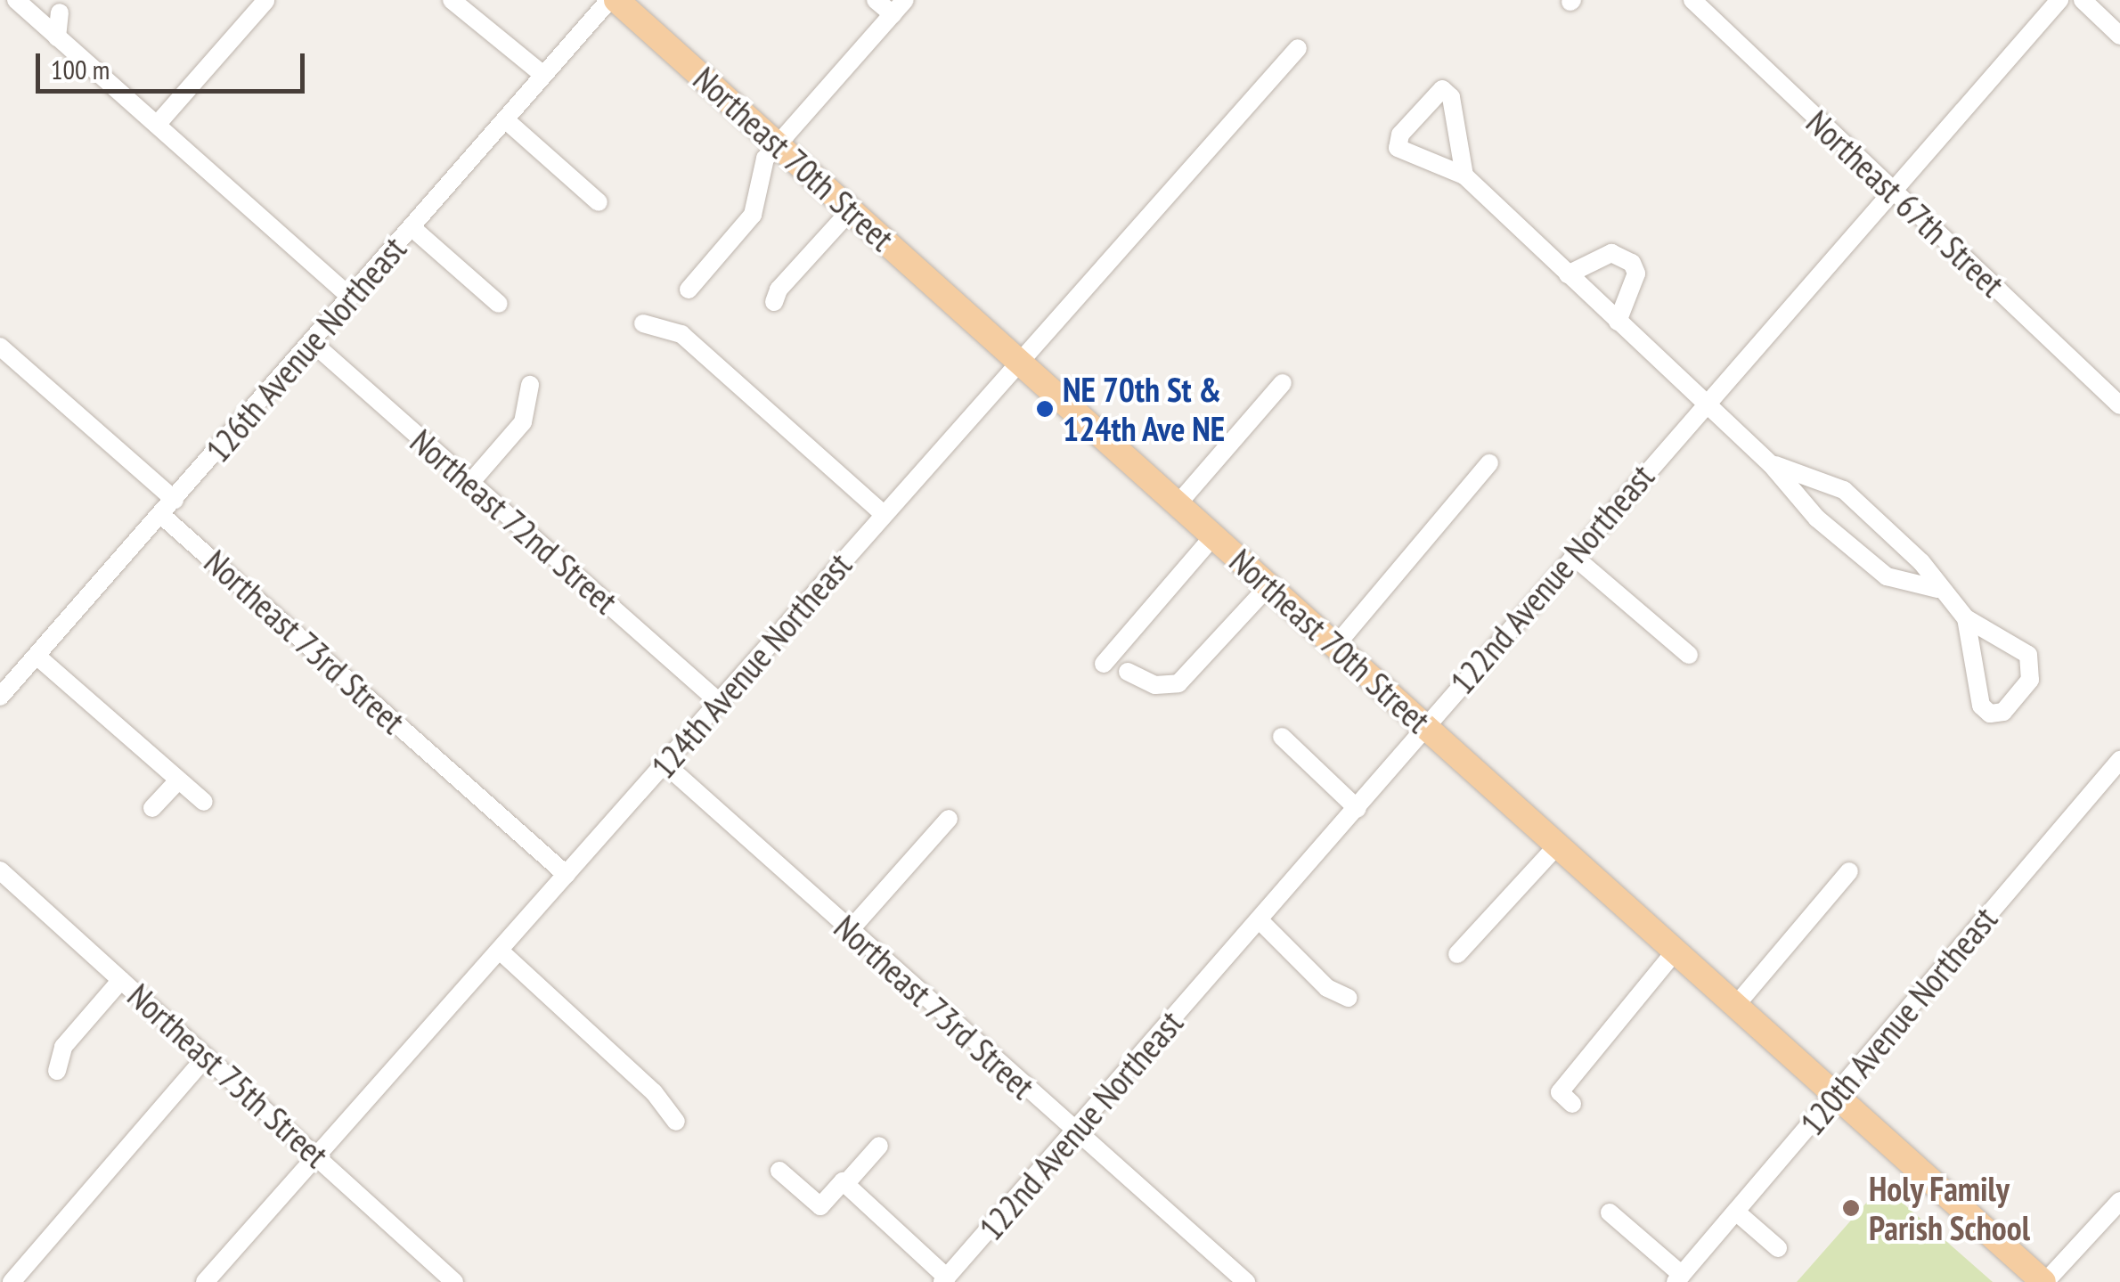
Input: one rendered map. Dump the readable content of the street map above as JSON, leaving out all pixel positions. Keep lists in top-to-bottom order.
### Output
{
  "streets": {
    "main road": ["Northeast 70th Street"],
    "street": [
      "Northeast 67th Street",
      "126th Avenue Northeast",
      "Northeast 72nd Street",
      "122nd Avenue Northeast",
      "Northeast 73rd Street",
      "124th Avenue Northeast",
      "120th Avenue Northeast",
      "Northeast 75th Street"
    ]
  },
  "crossings": [
    ["Northeast 70th Street", "122nd Avenue Northeast"],
    ["Northeast 70th Street", "124th Avenue Northeast"],
    ["Northeast 70th Street", "120th Avenue Northeast"],
    ["Northeast 67th Street", "122nd Avenue Northeast"],
    ["126th Avenue Northeast", "Northeast 72nd Street"],
    ["126th Avenue Northeast", "Northeast 73rd Street"],
    ["Northeast 72nd Street", "124th Avenue Northeast"],
    ["122nd Avenue Northeast", "Northeast 73rd Street"],
    ["Northeast 73rd Street", "124th Avenue Northeast"],
    ["124th Avenue Northeast", "Northeast 75th Street"]
  ],
  "places": ["NE 70th St & 124th Ave NE", "Holy Family Parish School"],
  "scale_bar": "100 m"
}
